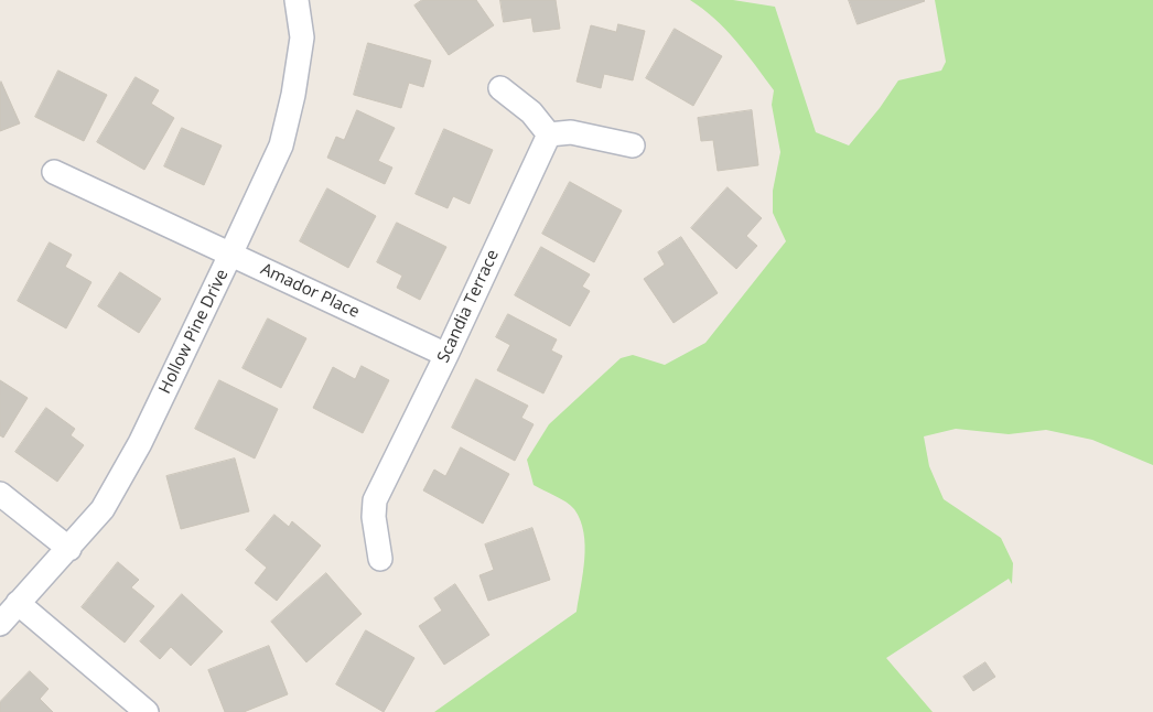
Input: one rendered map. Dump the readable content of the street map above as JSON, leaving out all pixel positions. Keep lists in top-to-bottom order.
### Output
{
  "streets": {
    "street": ["Amador Place", "Scandia Terrace", "Hollow Pine Drive"]
  },
  "crossings": [
    ["Amador Place", "Scandia Terrace"],
    ["Amador Place", "Hollow Pine Drive"]
  ]
}
